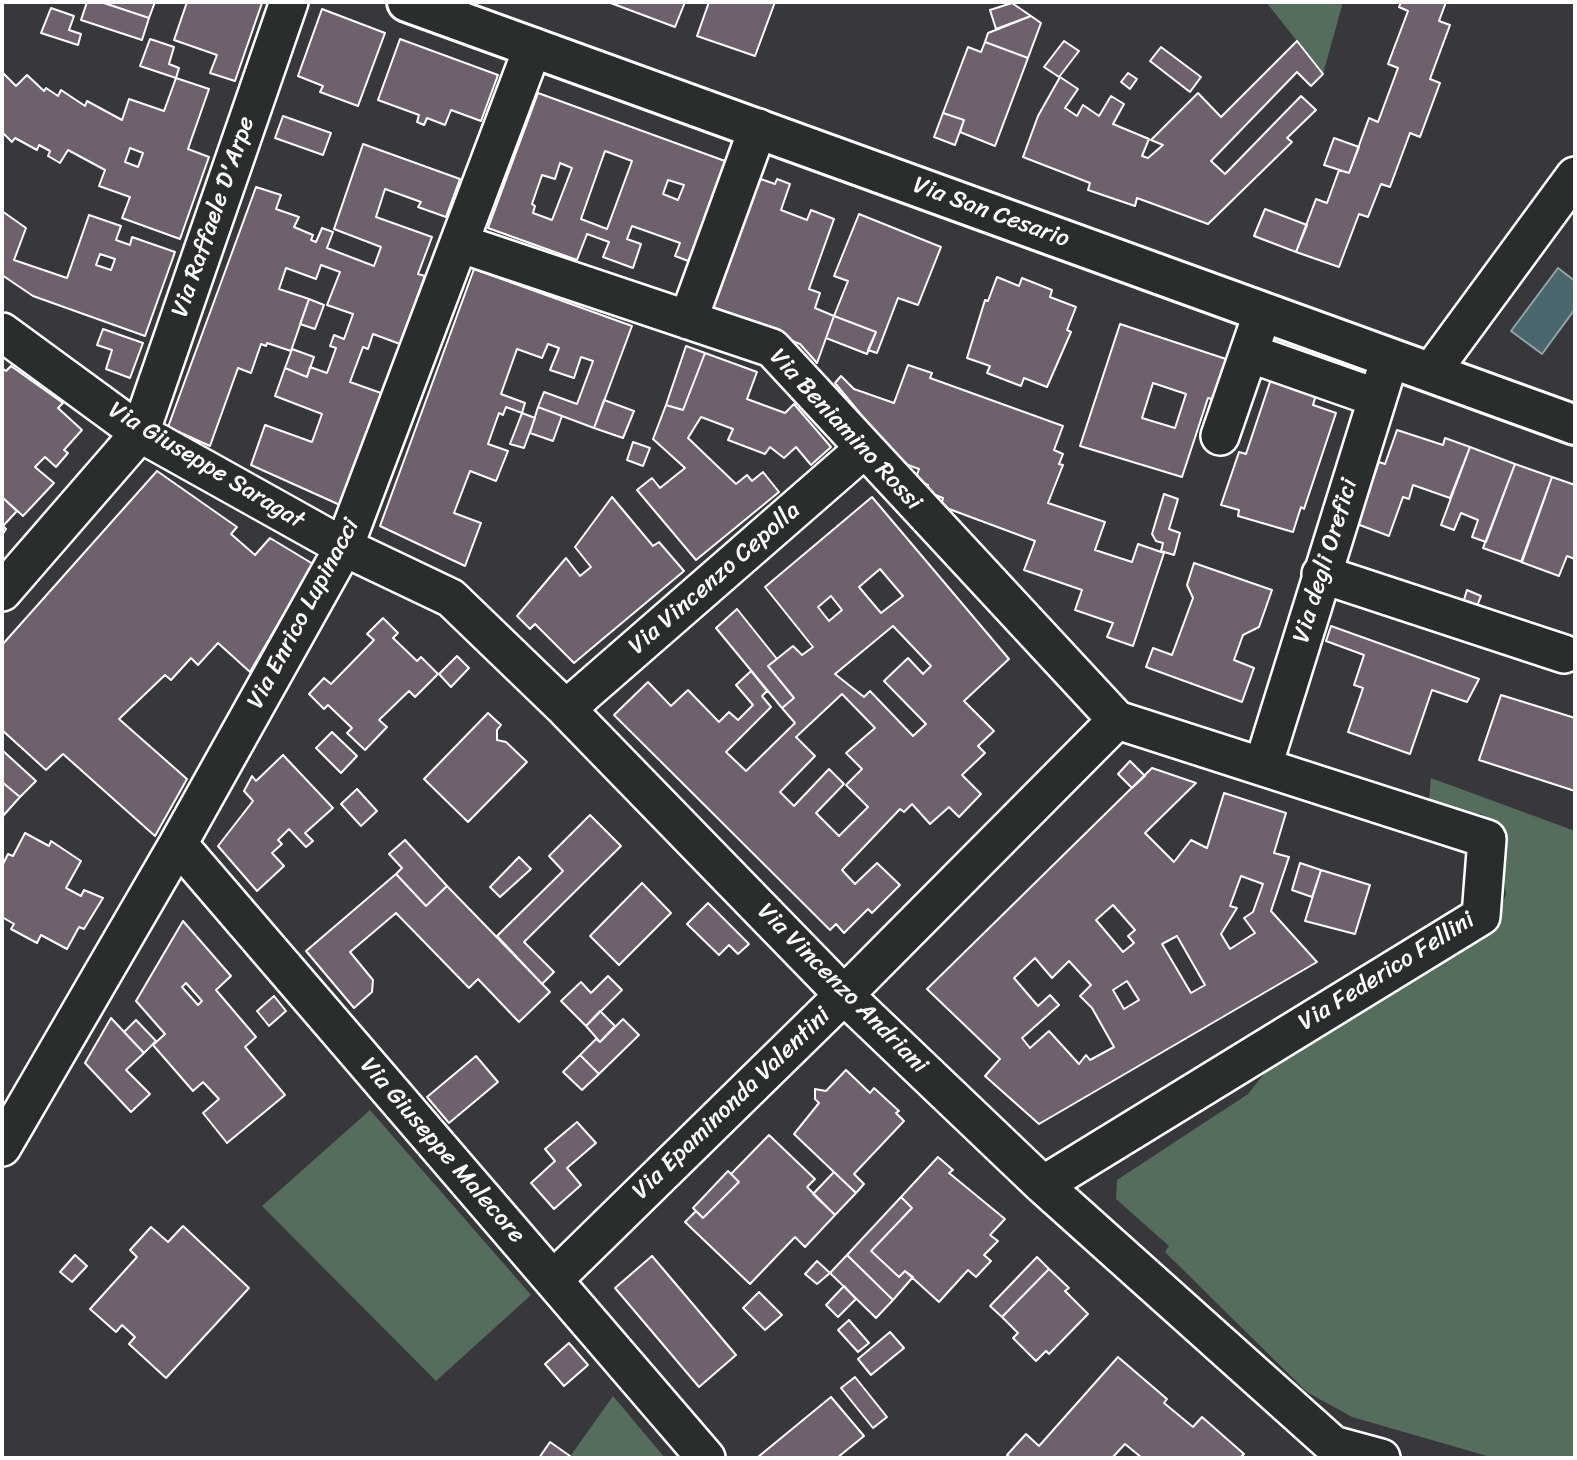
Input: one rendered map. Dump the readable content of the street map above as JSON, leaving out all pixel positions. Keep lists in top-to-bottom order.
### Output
{
  "streets": {
    "main road": ["Via San Cesario"],
    "street": [
      "Via Raffaele D'Arpe",
      "Via Beniamino Rossi",
      "Via Giuseppe Saragat",
      "Via degli Orefici",
      "Via Vincenzo Cepolla",
      "Via Enrico Lupinacci",
      "Via Federico Fellini",
      "Via Vincenzo Andriani",
      "Via Epaminonda Valentini",
      "Via Giuseppe Malecore"
    ]
  },
  "crossings": [
    ["Via San Cesario", "Via degli Orefici"],
    ["Via San Cesario", "Via Enrico Lupinacci"],
    ["Via Raffaele D'Arpe", "Via Giuseppe Saragat"],
    ["Via Beniamino Rossi", "Via Vincenzo Cepolla"],
    ["Via Beniamino Rossi", "Via Enrico Lupinacci"],
    ["Via Beniamino Rossi", "Via Federico Fellini"],
    ["Via Beniamino Rossi", "Via Epaminonda Valentini"],
    ["Via Giuseppe Saragat", "Via Enrico Lupinacci"],
    ["Via Giuseppe Saragat", "Via Vincenzo Andriani"],
    ["Via degli Orefici", "Via Federico Fellini"],
    ["Via Vincenzo Cepolla", "Via Vincenzo Andriani"],
    ["Via Enrico Lupinacci", "Via Vincenzo Andriani"],
    ["Via Enrico Lupinacci", "Via Giuseppe Malecore"],
    ["Via Federico Fellini", "Via Vincenzo Andriani"],
    ["Via Federico Fellini", "Via Epaminonda Valentini"],
    ["Via Vincenzo Andriani", "Via Epaminonda Valentini"],
    ["Via Epaminonda Valentini", "Via Giuseppe Malecore"]
  ]
}
